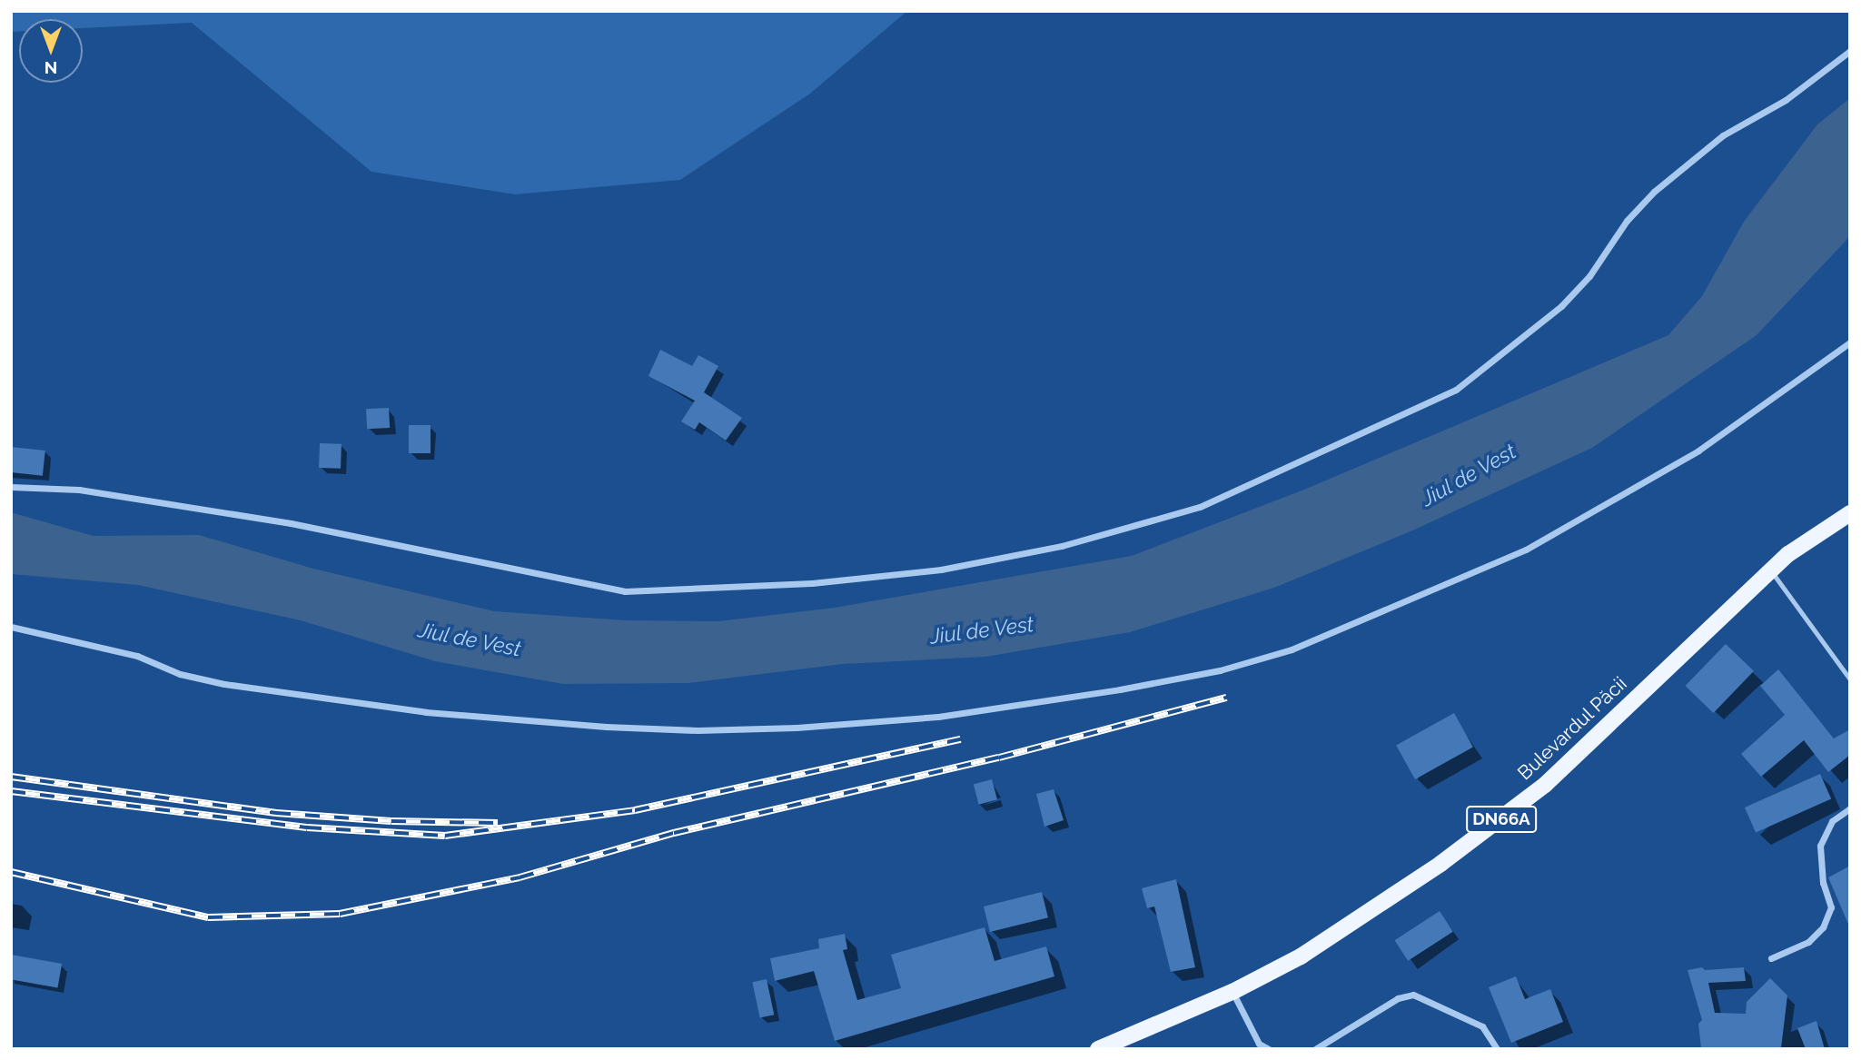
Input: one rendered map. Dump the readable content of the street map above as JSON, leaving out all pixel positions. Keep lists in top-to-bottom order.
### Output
{
  "streets": {
    "main road": ["Bulevardul Păcii", "DN66A"]
  },
  "water": ["Jiul de Vest"],
  "north": "bottom"
}
